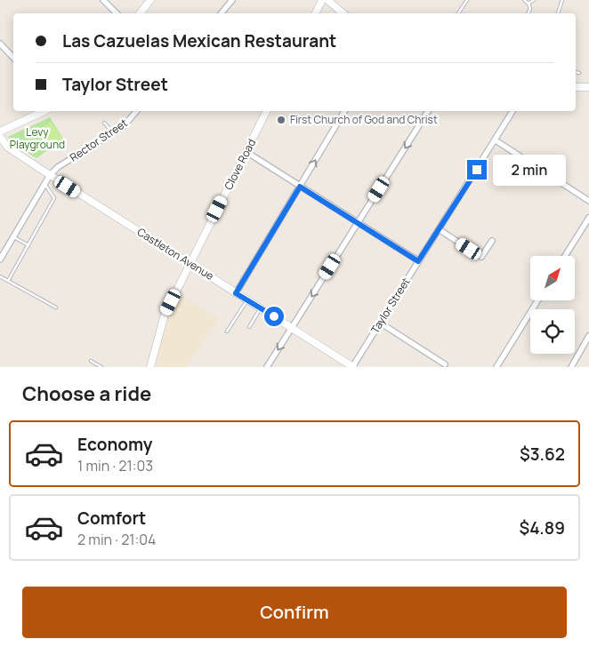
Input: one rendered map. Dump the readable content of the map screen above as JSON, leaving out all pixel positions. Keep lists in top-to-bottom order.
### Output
{
  "streets": {
    "street": [
      "Rector Street",
      "Clove Road",
      "Castleton Avenue",
      "Taylor Street"
    ]
  },
  "crossings": [
    ["Rector Street", "Castleton Avenue"],
    ["Clove Road", "Castleton Avenue"],
    ["Castleton Avenue", "Taylor Street"]
  ],
  "parks": ["Levy Playground"],
  "places": ["First Church of God and Christ"],
  "north": "top right",
  "page": {
    "banner": ["Las Cazuelas Mexican Restaurant", "Taylor Street"],
    "bubble": "2 min",
    "heading": "Choose a ride",
    "list": [
      {
        "name": "Economy",
        "note": "1 min · 21:03",
        "value": "$3.62"
      },
      {
        "name": "Comfort",
        "note": "2 min · 21:04",
        "value": "$4.89"
      }
    ],
    "buttons": "Confirm"
  }
}
